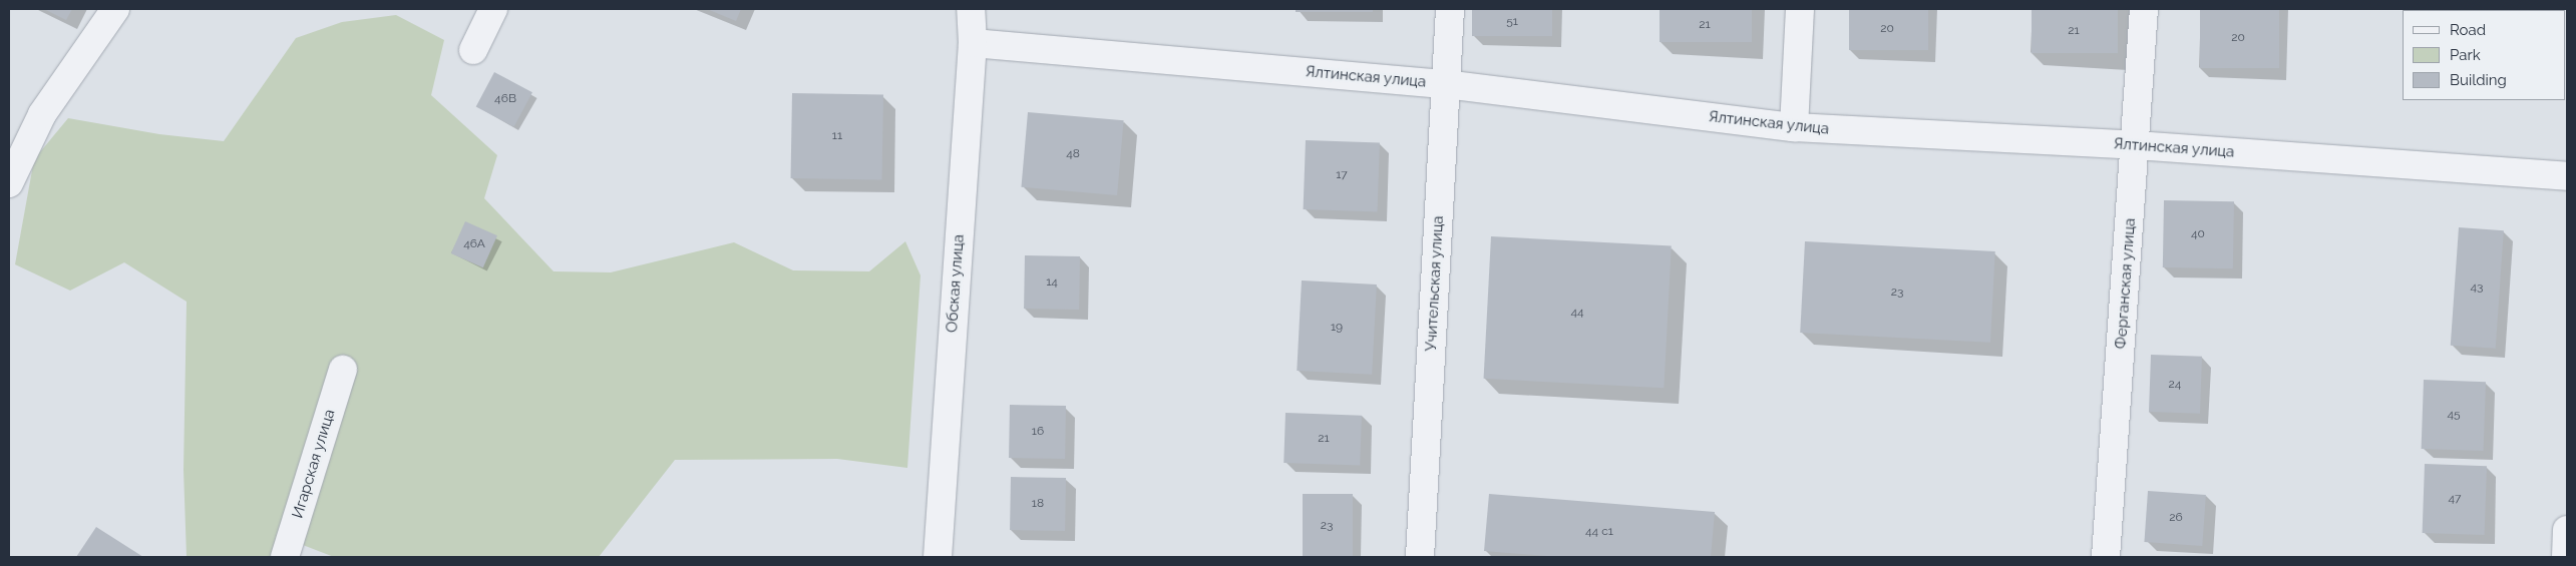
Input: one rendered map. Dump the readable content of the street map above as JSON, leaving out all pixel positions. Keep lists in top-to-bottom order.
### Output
{
  "streets": {
    "street": [
      "Ялтинская улица",
      "Обская улица",
      "Учительская улица",
      "Ферганская улица",
      "Игарская улица"
    ]
  },
  "crossings": [
    ["Ялтинская улица", "Обская улица"],
    ["Ялтинская улица", "Учительская улица"],
    ["Ялтинская улица", "Ферганская улица"]
  ],
  "house_numbers": [
    "51",
    "21",
    "20",
    "21",
    "20",
    "46В",
    "11",
    "48",
    "17",
    "40",
    "46А",
    "14",
    "43",
    "23",
    "44",
    "19",
    "24",
    "45",
    "16",
    "21",
    "47",
    "18",
    "26",
    "23",
    "44 с1"
  ],
  "legend": ["Road", "Park", "Building"]
}
